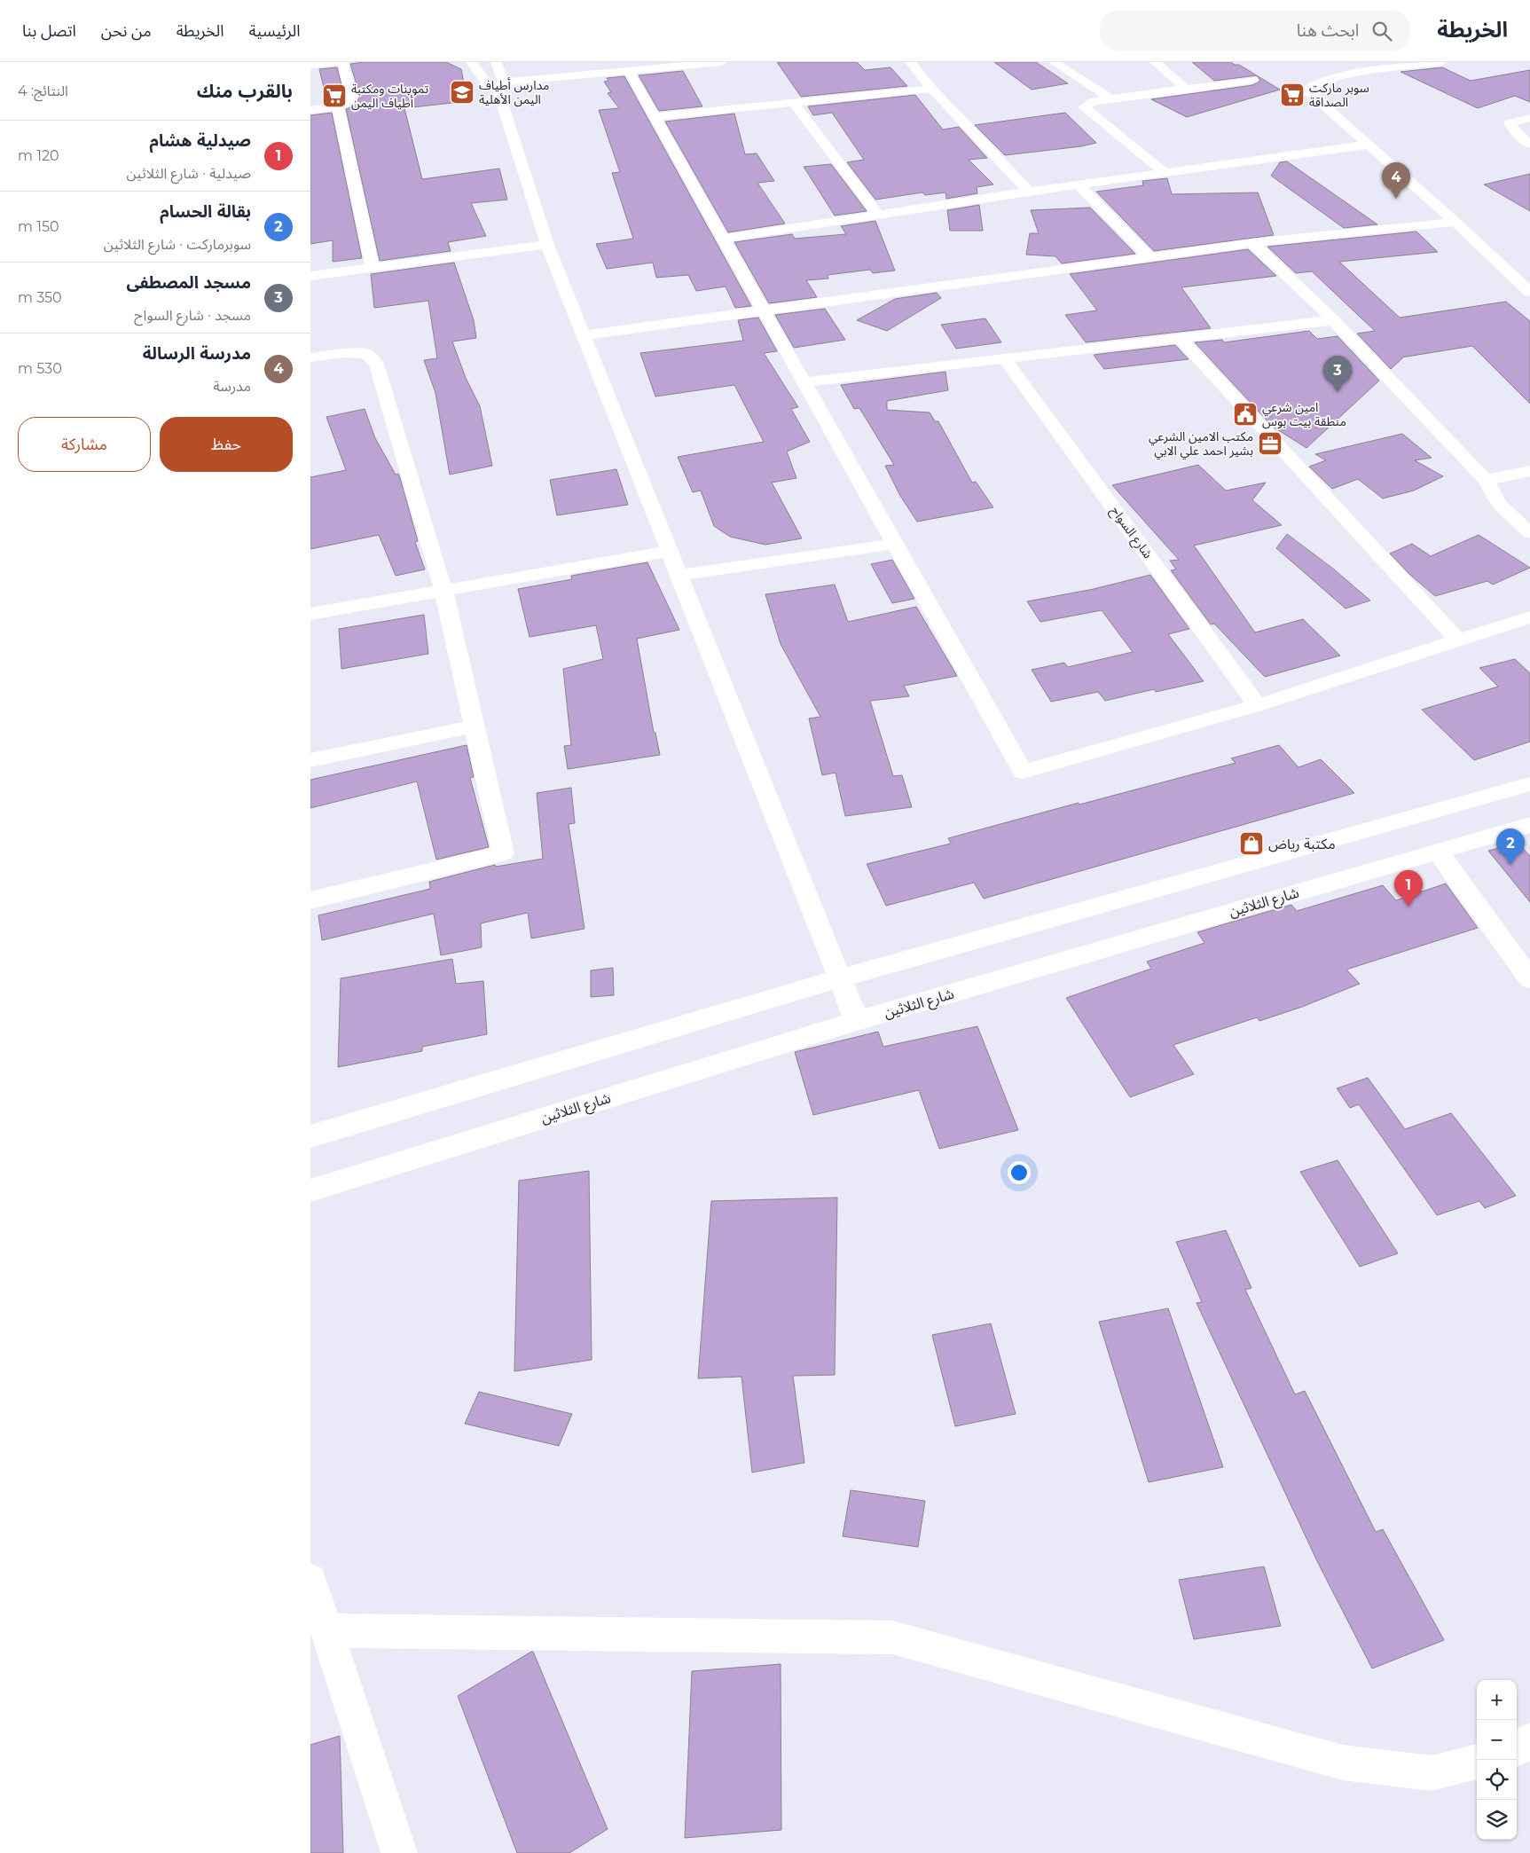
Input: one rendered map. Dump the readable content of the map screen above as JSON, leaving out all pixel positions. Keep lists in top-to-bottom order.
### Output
{
  "streets": {
    "street": ["شارع السواح", "شارع الثلاثين"]
  },
  "places": {
    "school or university": ["مدارس أطياف اليمن الأهلية"],
    "supermarket": ["سوبر ماركت الصداقة", "تموينات ومكتبة أطياف اليمن"],
    "public building": ["امين شرعي منطقة بيت بوس"],
    "office": ["مكتب الامين الشرعي بشير احمد علي الابي"],
    "shop": ["مكتبة رياض"]
  },
  "page": {
    "header": "الخريطة",
    "search": "ابحث هنا",
    "nav": [
      "الرئيسية",
      "الخريطة",
      "من نحن",
      "اتصل بنا"
    ],
    "heading": ["بالقرب منك", "النتائج: 4"],
    "list": [
      {
        "mark": "1",
        "name": "صيدلية هشام",
        "note": "صيدلية · شارع الثلاثين",
        "value": "120 m"
      },
      {
        "mark": "2",
        "name": "بقالة الحسام",
        "note": "سوبرماركت · شارع الثلاثين",
        "value": "150 m"
      },
      {
        "mark": "3",
        "name": "مسجد المصطفى",
        "note": "مسجد · شارع السواح",
        "value": "350 m"
      },
      {
        "mark": "4",
        "name": "مدرسة الرسالة",
        "note": "مدرسة",
        "value": "530 m"
      }
    ],
    "pins": [
      "4",
      "3",
      "2",
      "1"
    ],
    "buttons": ["حفظ", "مشاركة"],
    "map_buttons": ["+", "−"]
  }
}
